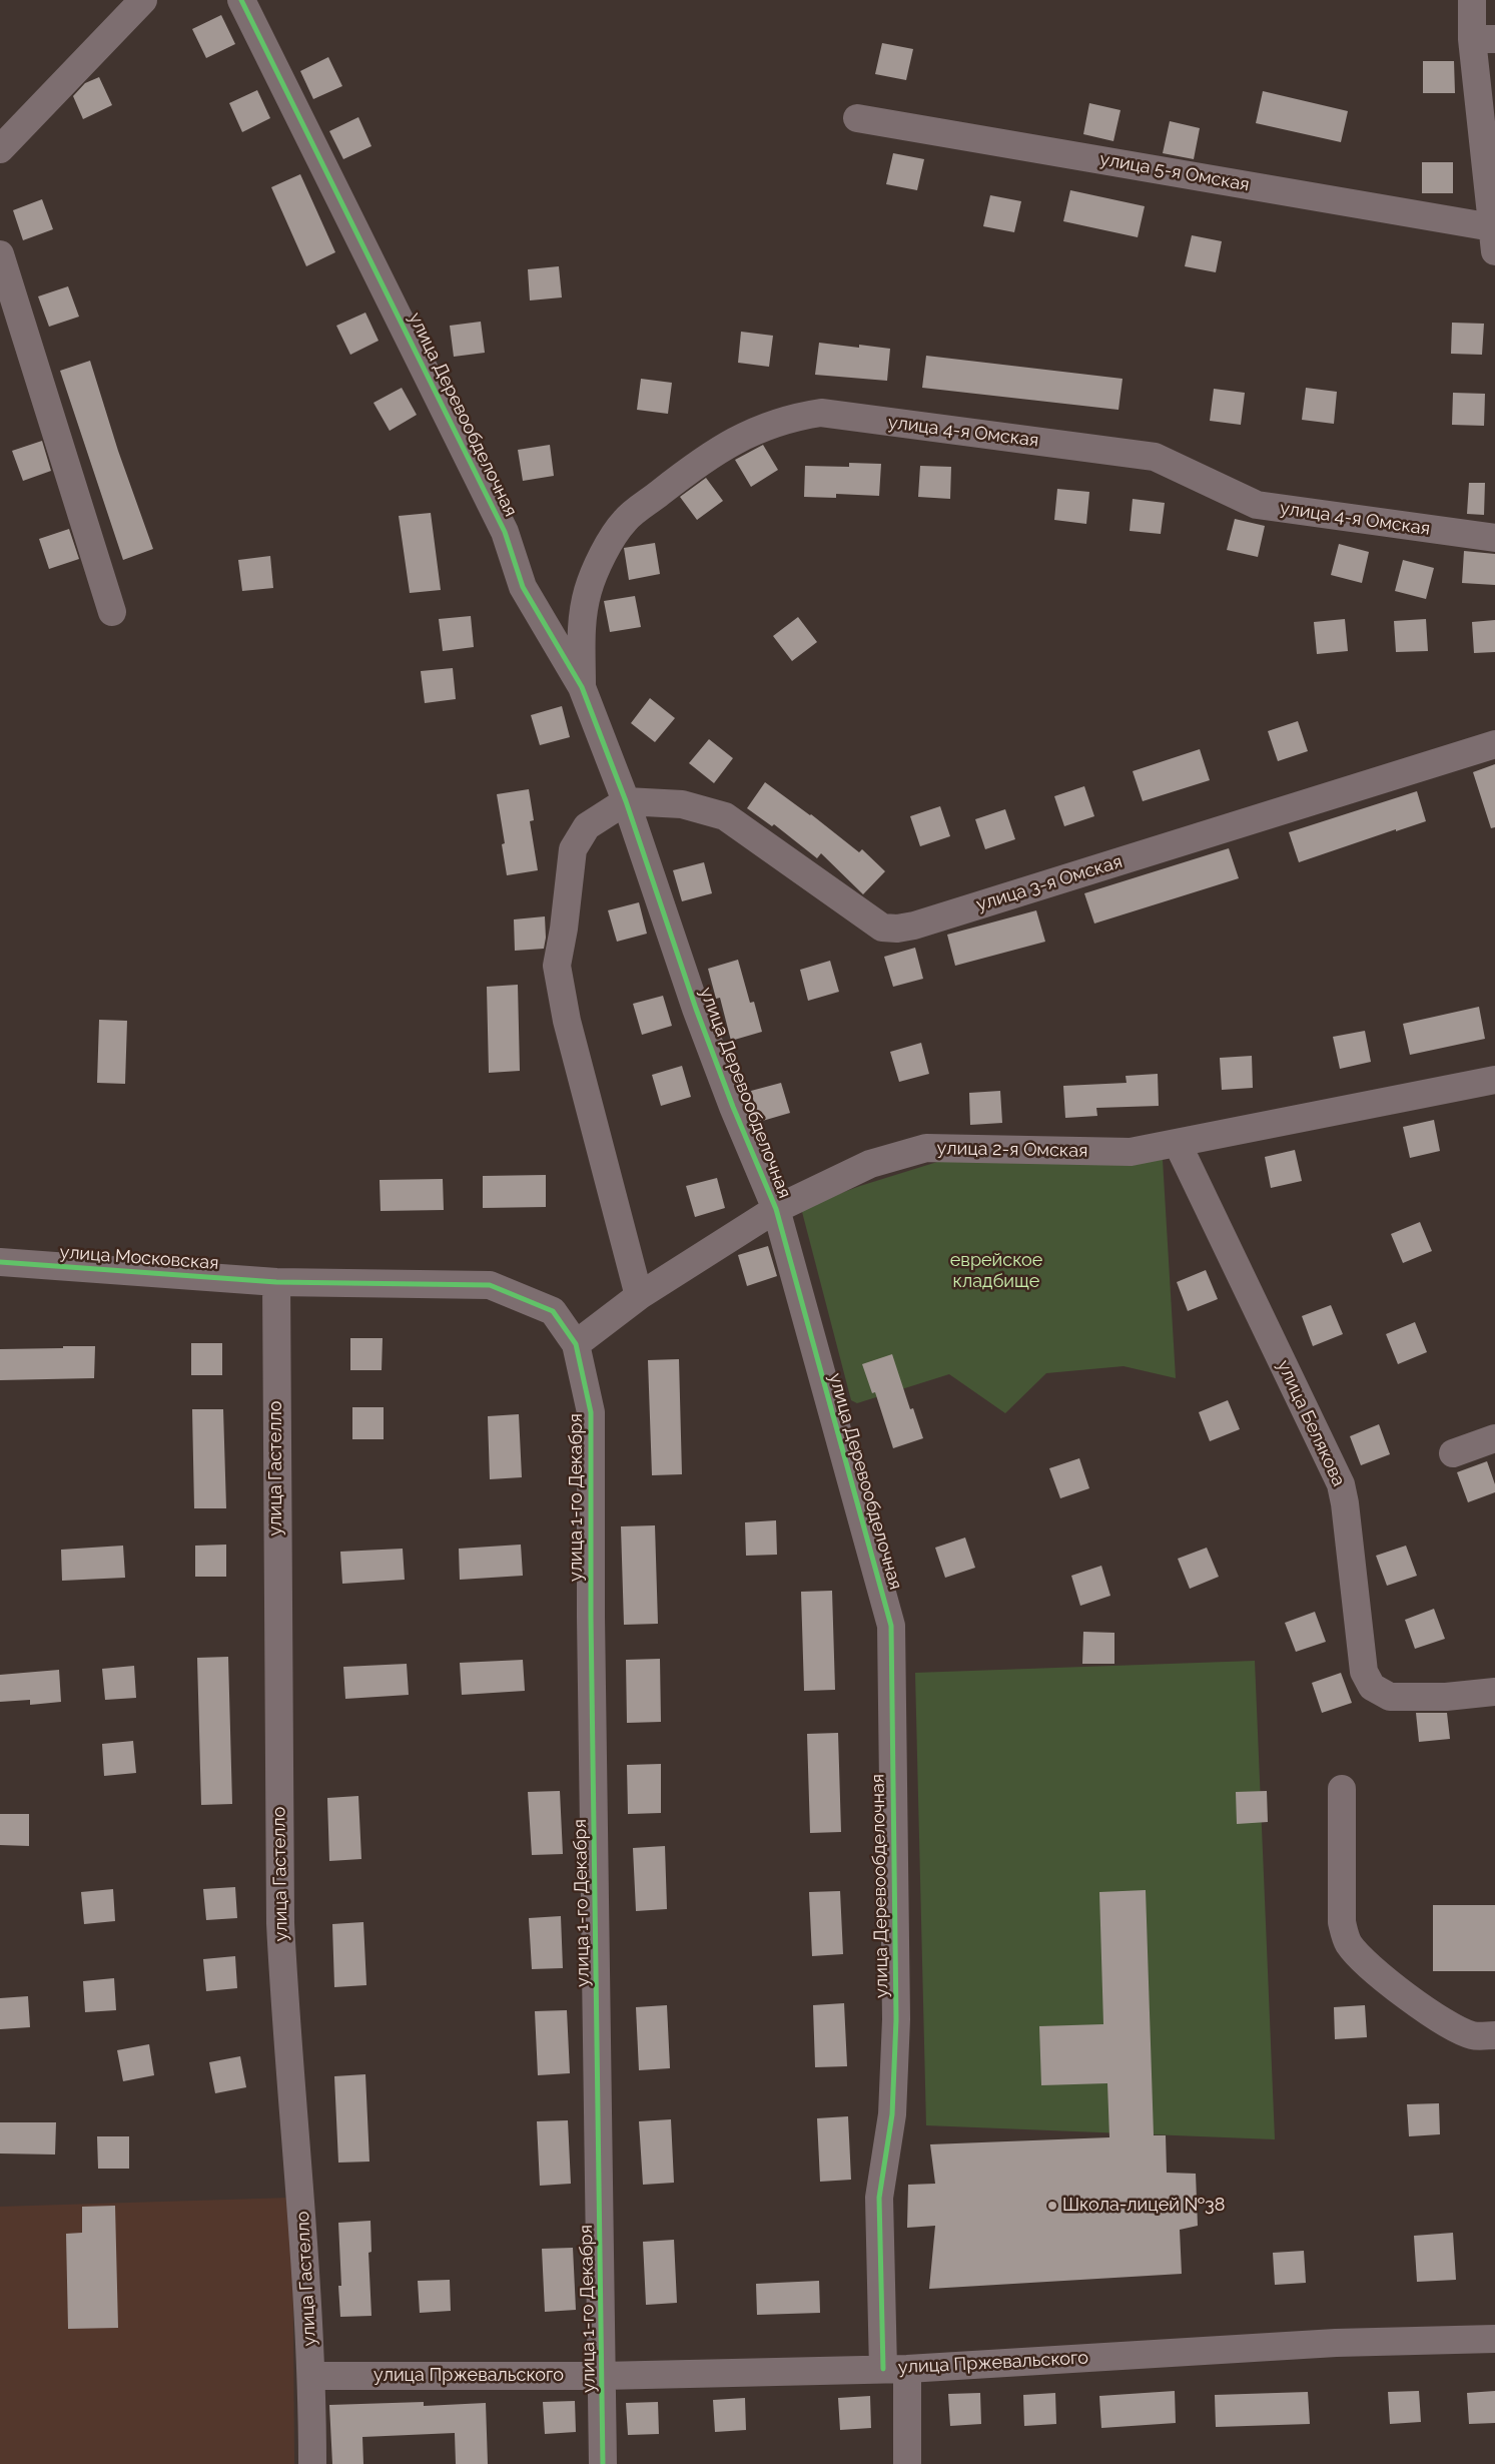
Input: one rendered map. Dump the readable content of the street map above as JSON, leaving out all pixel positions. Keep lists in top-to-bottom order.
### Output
{
  "streets": {
    "street": [
      "улица 5-я Омская",
      "улица Деревообделочная",
      "улица 4-я Омская",
      "улица 3-я Омская",
      "улица 2-я Омская",
      "улица Московская",
      "улица Белякова",
      "улица Гастелло",
      "улица 1-го Декабря",
      "улица Пржевальского"
    ]
  },
  "crossings": [
    ["улица Деревообделочная", "улица 4-я Омская"],
    ["улица Деревообделочная", "улица 3-я Омская"],
    ["улица Деревообделочная", "улица 2-я Омская"],
    ["улица Деревообделочная", "улица Пржевальского"],
    ["улица 2-я Омская", "улица Московская"],
    ["улица 2-я Омская", "улица Белякова"],
    ["улица 2-я Омская", "улица 1-го Декабря"],
    ["улица Московская", "улица Гастелло"],
    ["улица Московская", "улица 1-го Декабря"],
    ["улица Гастелло", "улица Пржевальского"],
    ["улица 1-го Декабря", "улица Пржевальского"]
  ],
  "parks": ["еврейское кладбище"],
  "places": ["Школа-лицей №38"]
}
